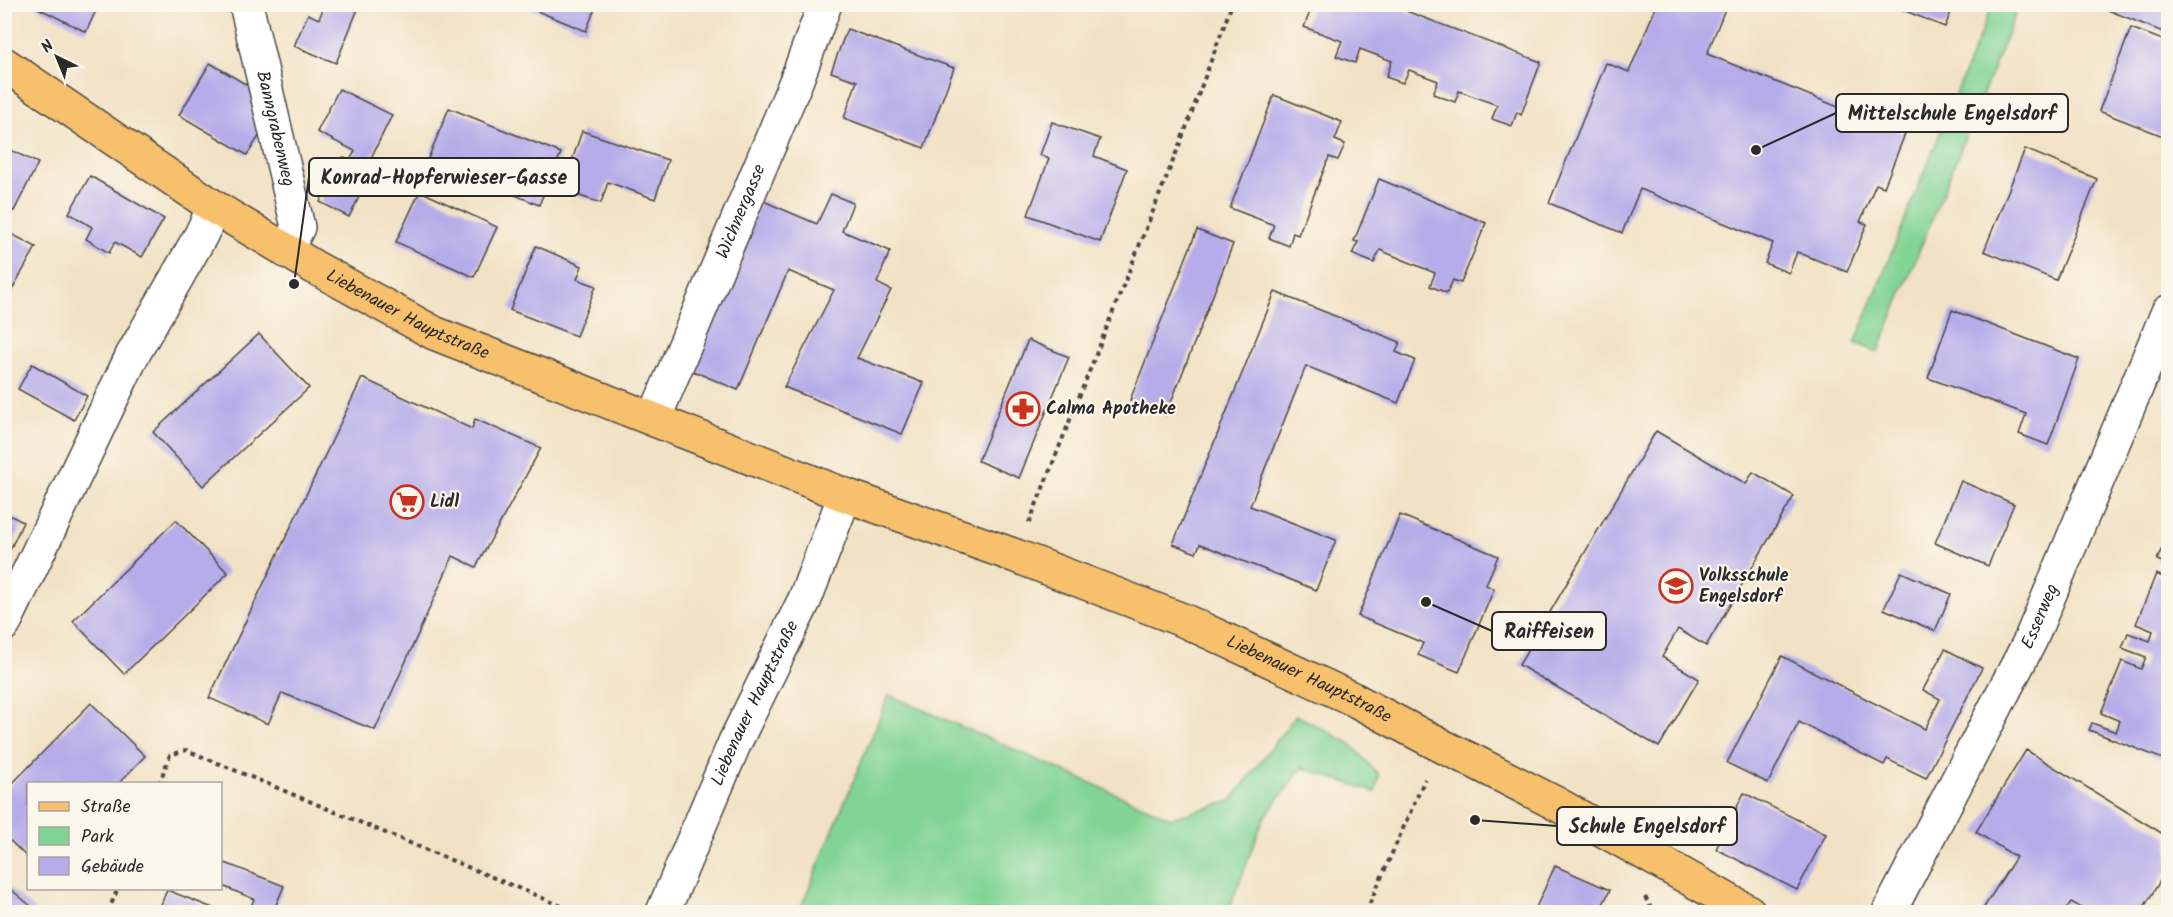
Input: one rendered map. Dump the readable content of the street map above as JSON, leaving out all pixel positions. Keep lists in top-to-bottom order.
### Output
{
  "streets": {
    "main road": ["Liebenauer Hauptstraße"],
    "street": ["Banngrabenweg", "Wichnergasse", "Esserweg"]
  },
  "crossings": [
    ["Banngrabenweg", "Liebenauer Hauptstraße"],
    ["Wichnergasse", "Liebenauer Hauptstraße"]
  ],
  "places": {
    "other": [
      "Mittelschule Engelsdorf",
      "Konrad-Hopferwieser-Gasse",
      "Raiffeisen",
      "Schule Engelsdorf"
    ],
    "pharmacy": ["Calma Apotheke"],
    "supermarket": ["Lidl"],
    "school or university": ["Volksschule Engelsdorf"]
  },
  "legend": ["Straße", "Park", "Gebäude"],
  "north": "top left"
}
